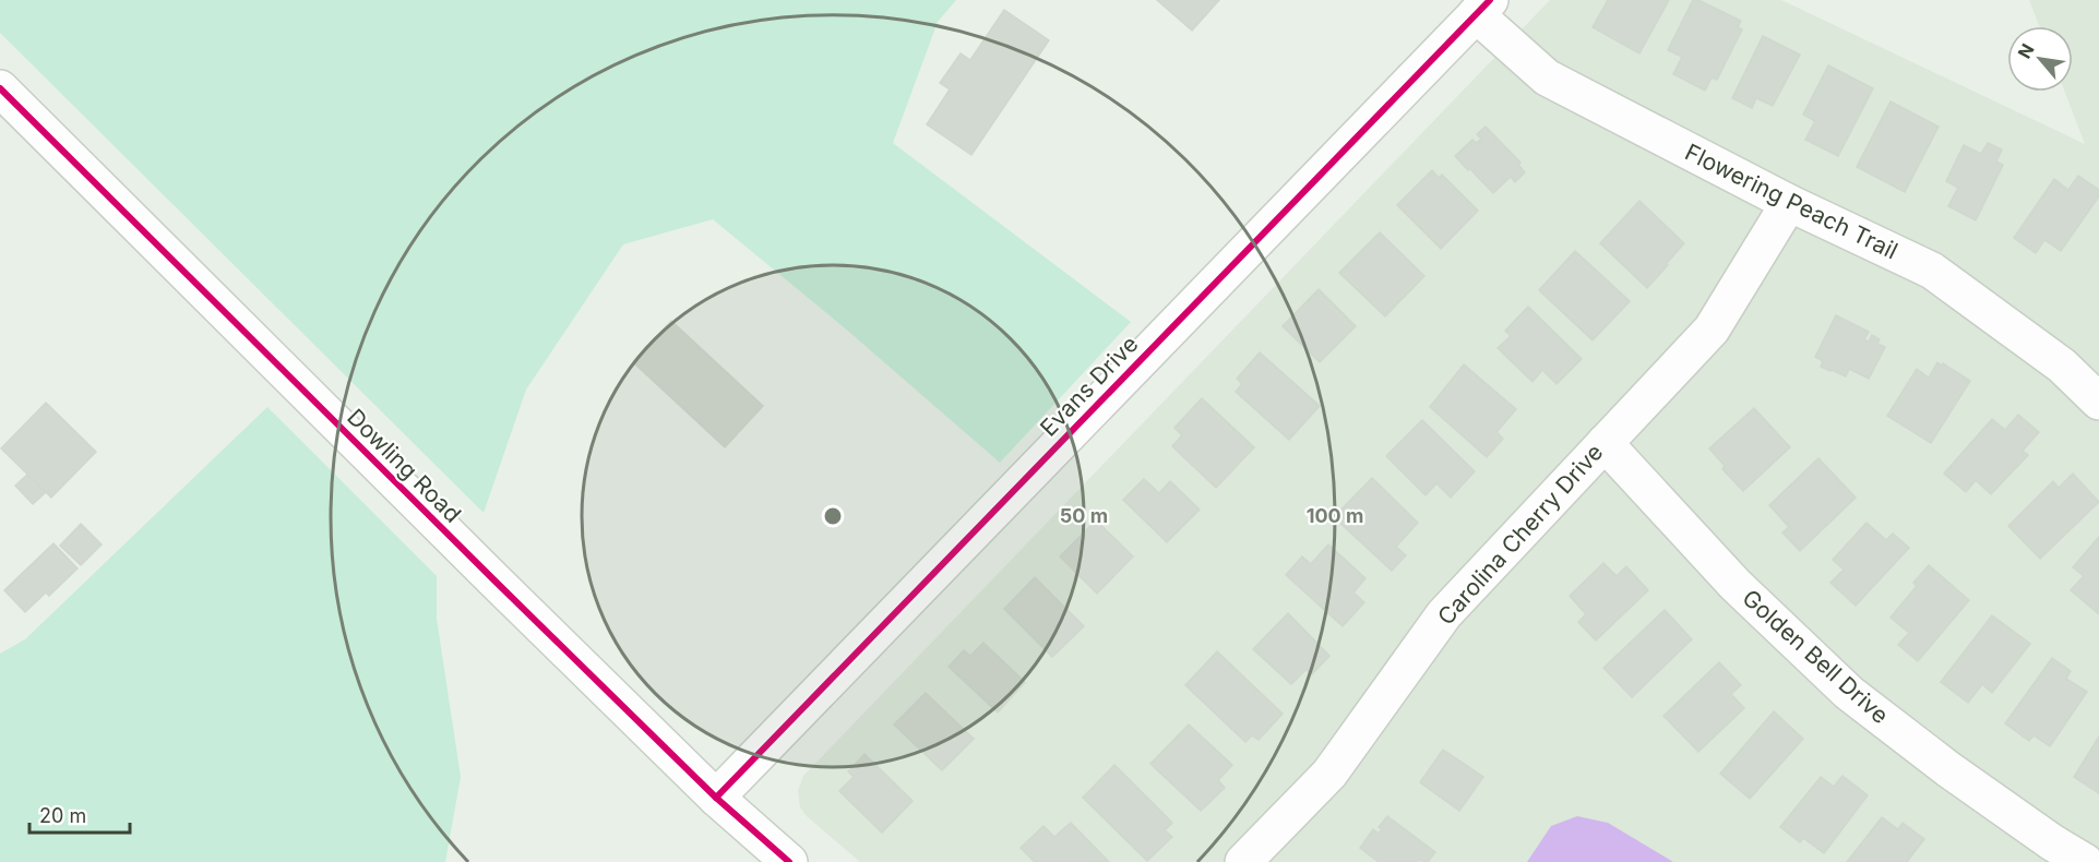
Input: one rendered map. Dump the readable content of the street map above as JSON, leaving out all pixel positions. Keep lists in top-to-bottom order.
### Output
{
  "streets": {
    "street": [
      "Flowering Peach Trail",
      "Evans Drive",
      "Dowling Road",
      "Carolina Cherry Drive",
      "Golden Bell Drive"
    ]
  },
  "crossings": [
    ["Flowering Peach Trail", "Evans Drive"],
    ["Flowering Peach Trail", "Carolina Cherry Drive"],
    ["Evans Drive", "Dowling Road"],
    ["Carolina Cherry Drive", "Golden Bell Drive"]
  ],
  "scale_bar": "20 m",
  "north": "top left",
  "rings": ["50 m", "100 m"]
}
